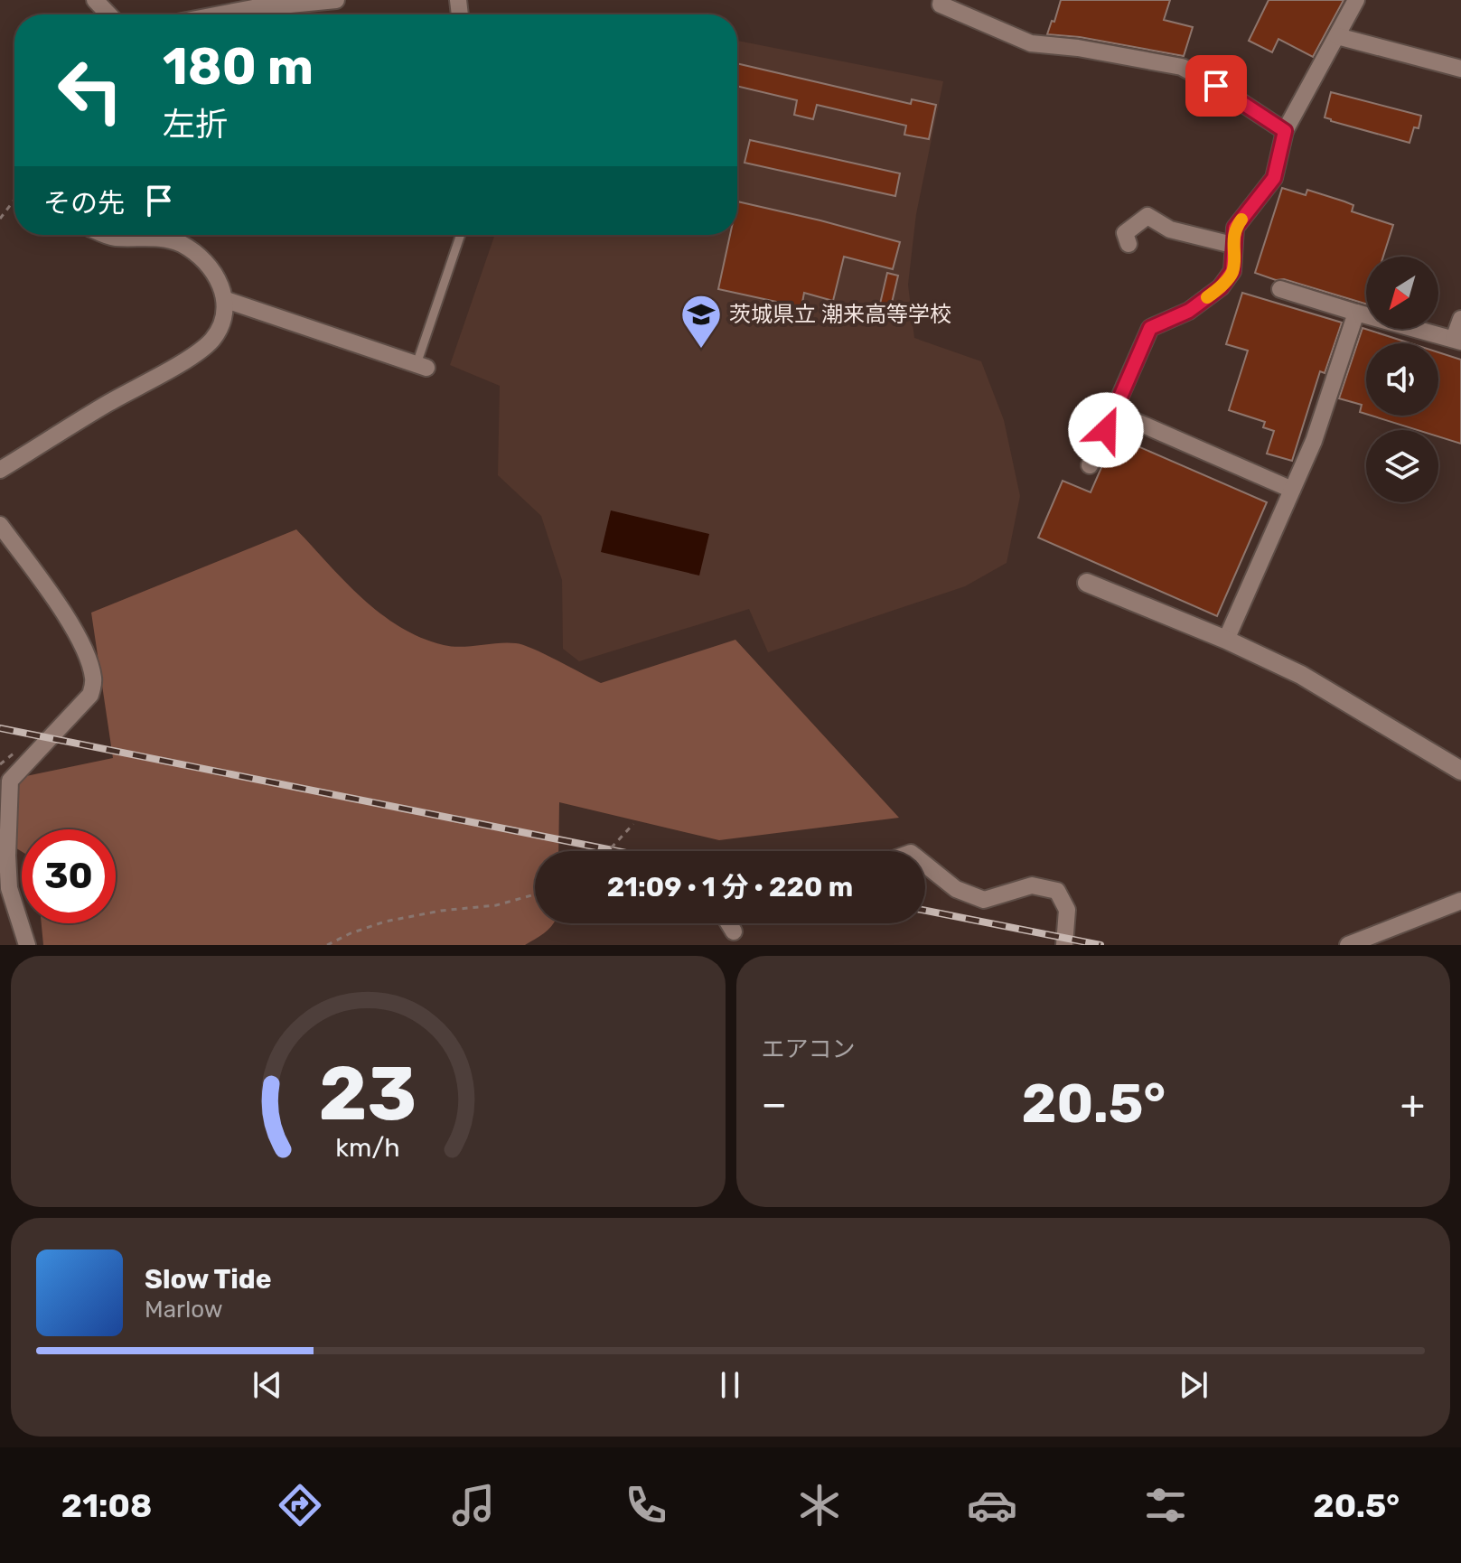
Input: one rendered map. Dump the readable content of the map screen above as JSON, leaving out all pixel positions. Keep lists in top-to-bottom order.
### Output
{
  "places": {
    "school or university": ["茨城県立 潮来高等学校"]
  },
  "north": "bottom left",
  "page": {
    "turn": ["180 m", "左折"],
    "then": "その先",
    "limit": "30",
    "trip": "21:09 · 1 分 · 220 m",
    "tile": "エアコン",
    "heat": ["−", "20.5°", "+"],
    "song": ["Slow Tide", "Marlow"],
    "tabs": ["21:08", "20.5°"],
    "gauge": ["23", "km/h"]
  }
}
